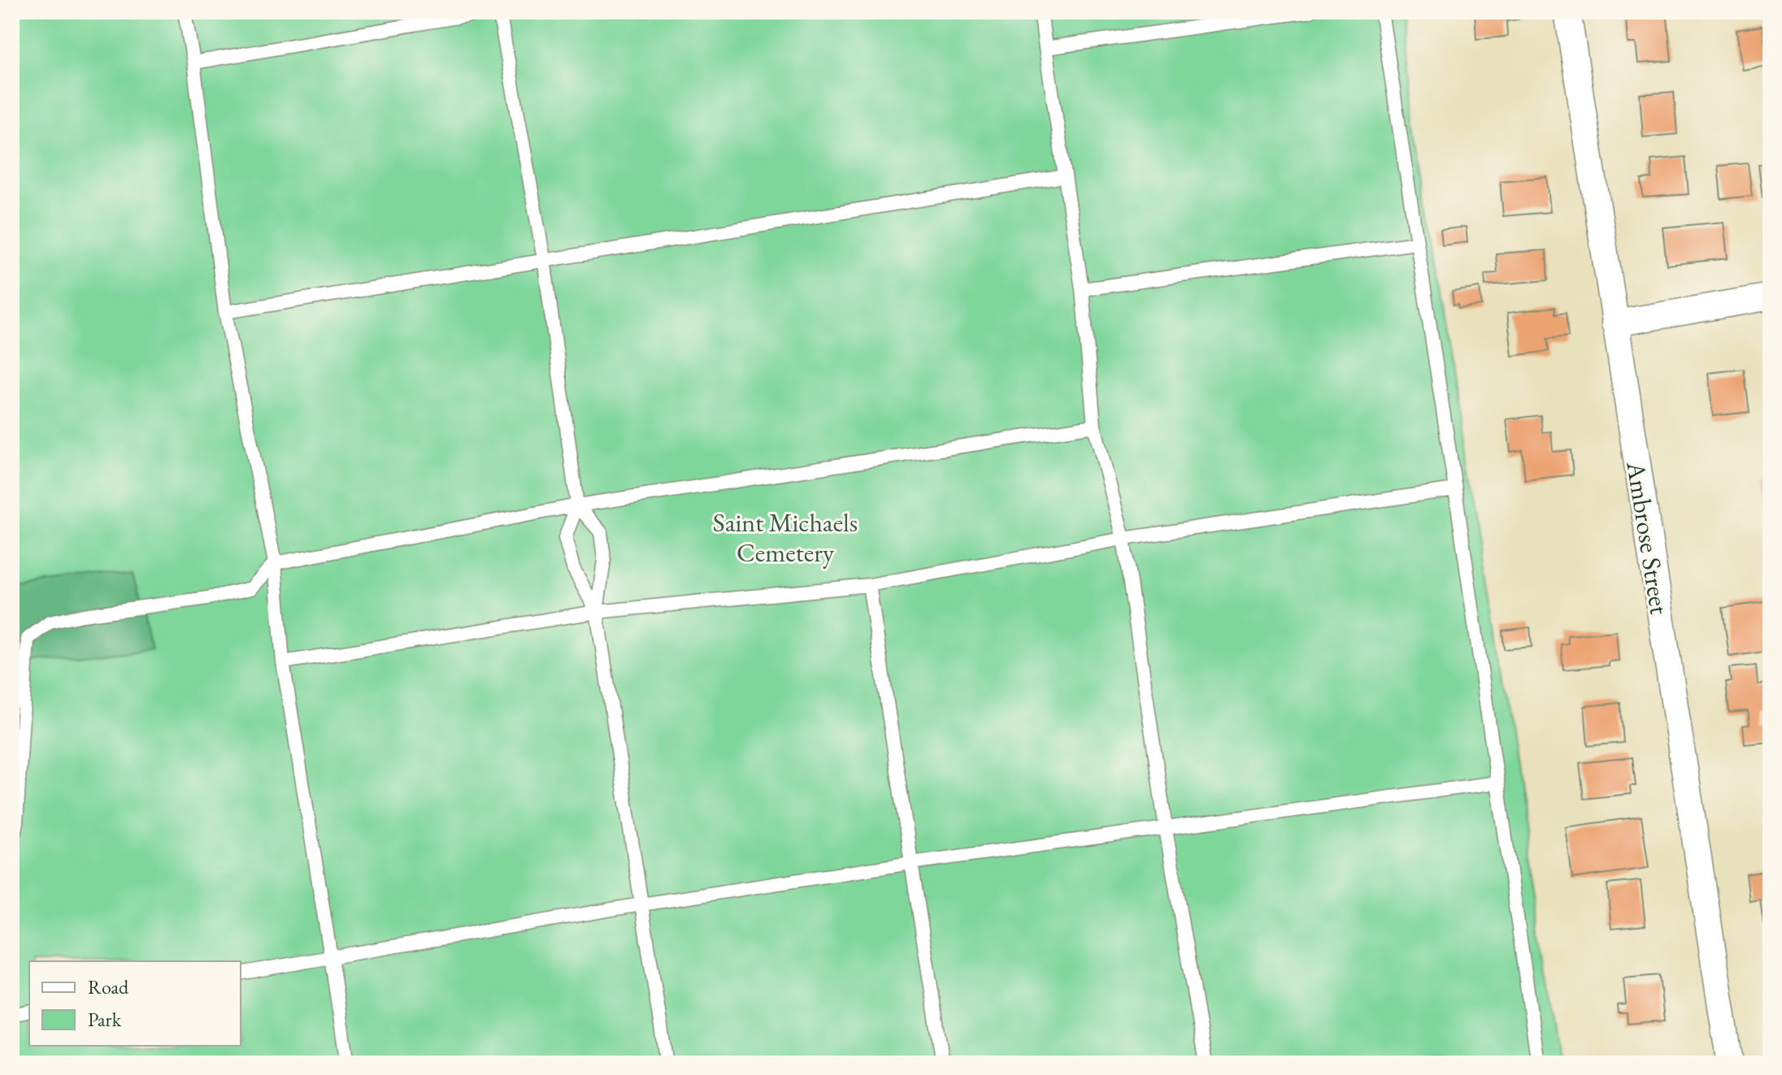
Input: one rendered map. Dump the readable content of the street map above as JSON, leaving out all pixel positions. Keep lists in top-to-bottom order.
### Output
{
  "streets": {
    "street": ["Ambrose Street"]
  },
  "parks": ["Saint Michaels Cemetery"],
  "legend": ["Road", "Park"]
}
